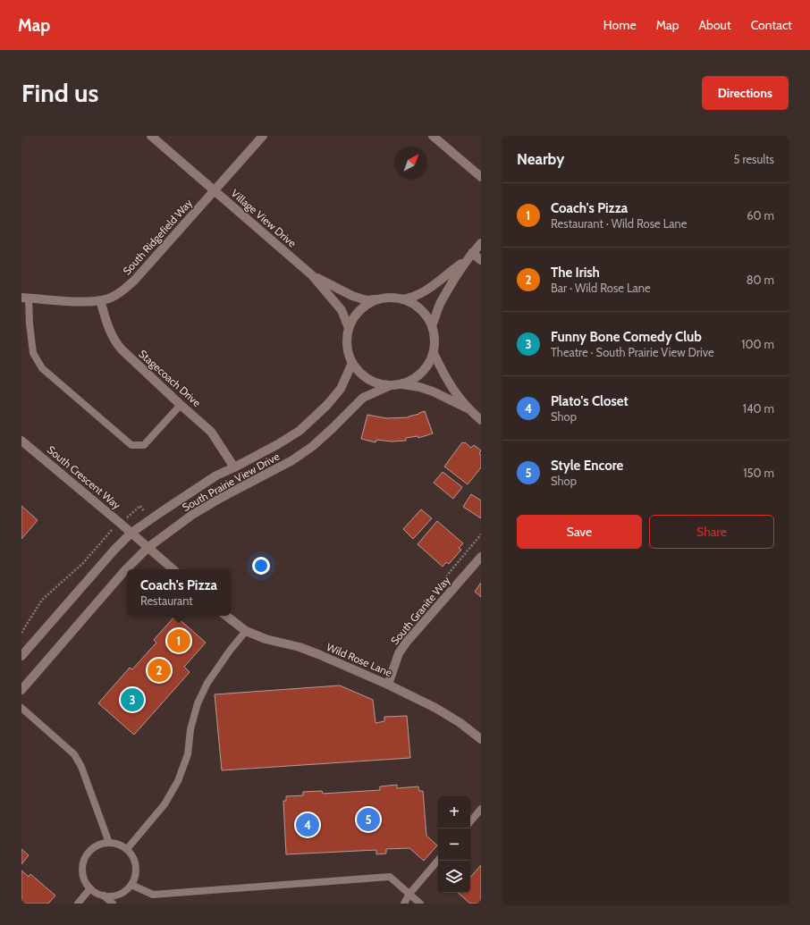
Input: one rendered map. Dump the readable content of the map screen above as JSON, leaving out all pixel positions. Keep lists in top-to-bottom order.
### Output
{
  "streets": {
    "street": [
      "Village View Drive",
      "South Ridgefield Way",
      "Stagecoach Drive",
      "South Crescent Way",
      "South Prairie View Drive",
      "South Granite Way",
      "Wild Rose Lane"
    ]
  },
  "crossings": [
    ["Village View Drive", "South Ridgefield Way"],
    ["Village View Drive", "South Prairie View Drive"],
    ["South Ridgefield Way", "Stagecoach Drive"],
    ["Stagecoach Drive", "South Prairie View Drive"],
    ["South Crescent Way", "South Prairie View Drive"],
    ["South Granite Way", "Wild Rose Lane"]
  ],
  "north": "top right",
  "page": {
    "header": "Map",
    "nav": [
      "Home",
      "Map",
      "About",
      "Contact"
    ],
    "buttons": [
      "Directions",
      ["Save", "Share"]
    ],
    "title": "Find us",
    "heading": ["Nearby", "5 results"],
    "list": [
      {
        "mark": "1",
        "name": "Coach's Pizza",
        "note": "Restaurant · Wild Rose Lane",
        "value": "60 m"
      },
      {
        "mark": "2",
        "name": "The Irish",
        "note": "Bar · Wild Rose Lane",
        "value": "80 m"
      },
      {
        "mark": "3",
        "name": "Funny Bone Comedy Club",
        "note": "Theatre · South Prairie View Drive",
        "value": "100 m"
      },
      {
        "mark": "4",
        "name": "Plato's Closet",
        "note": "Shop",
        "value": "140 m"
      },
      {
        "mark": "5",
        "name": "Style Encore",
        "note": "Shop",
        "value": "150 m"
      }
    ],
    "popup": ["Coach's Pizza", "Restaurant"],
    "pins": [
      "1",
      "2",
      "3",
      "5",
      "4"
    ],
    "map_buttons": ["+", "−"]
  }
}
